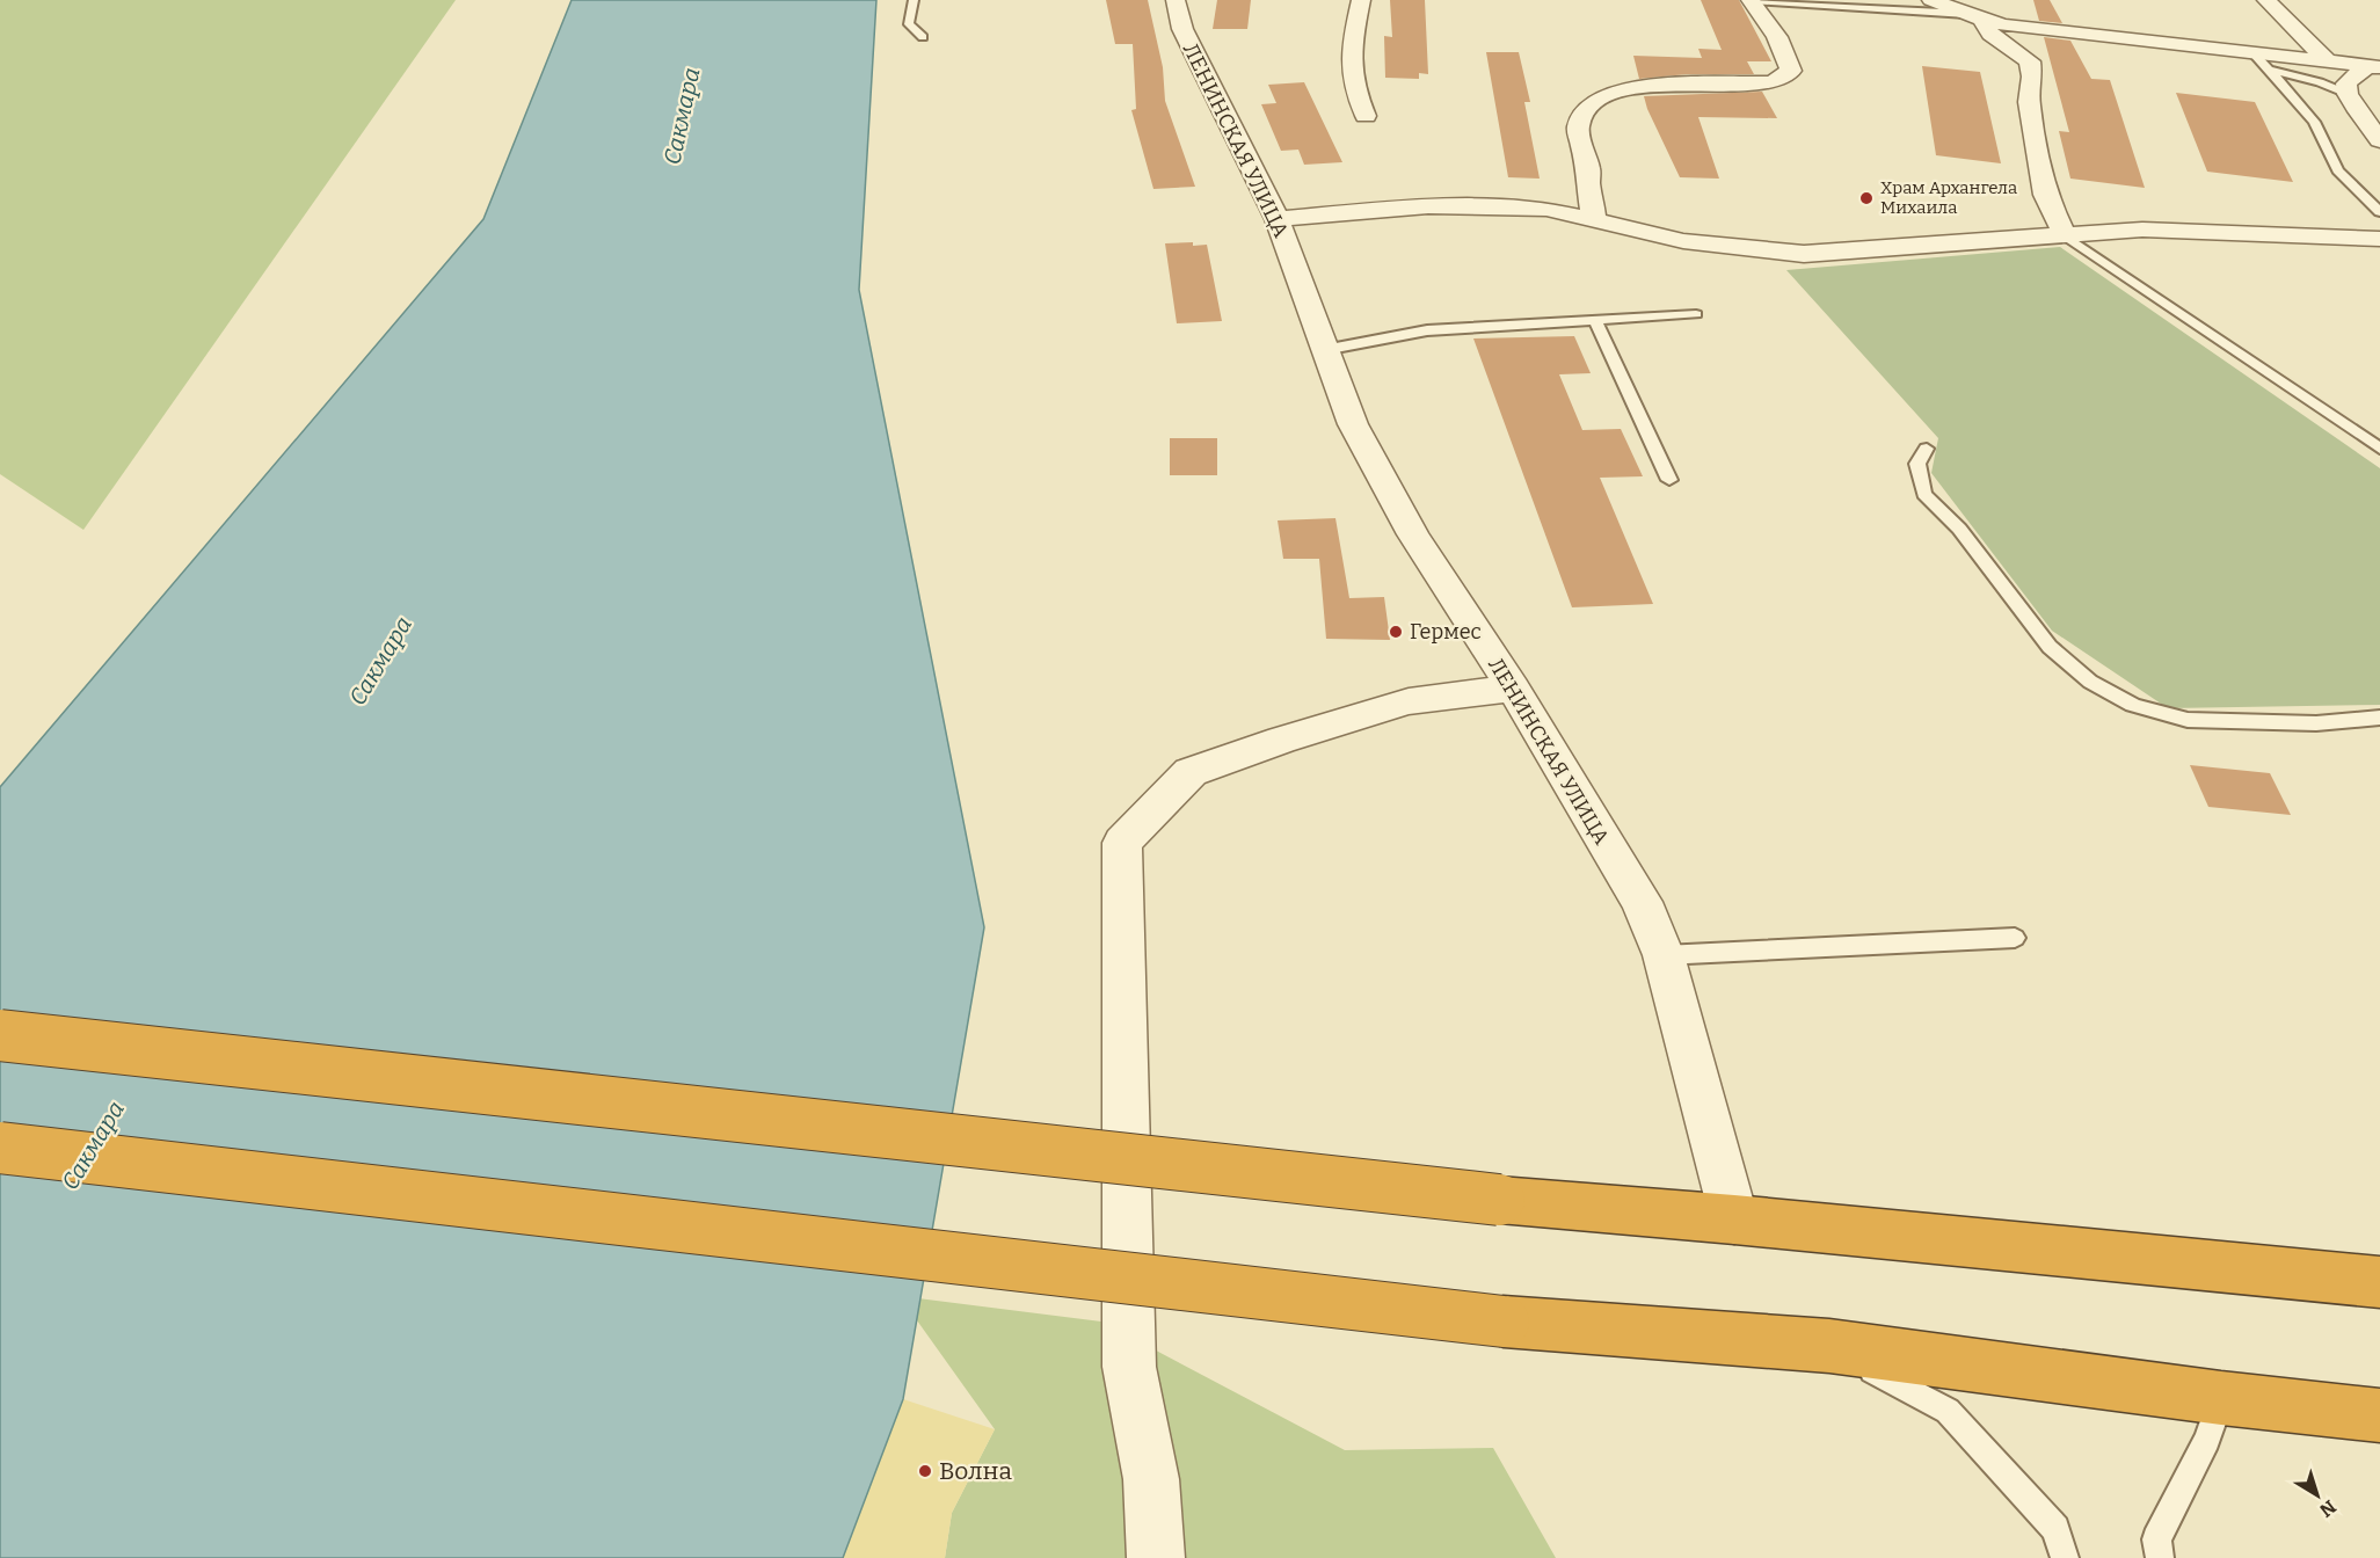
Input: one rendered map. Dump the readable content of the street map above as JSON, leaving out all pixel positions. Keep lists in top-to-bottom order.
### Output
{
  "streets": {
    "street": ["ЛЕНИНСКАЯ УЛИЦА"]
  },
  "water": ["Сакмара"],
  "places": ["Храм Архангела Михаила", "Гермес", "Волна"],
  "north": "bottom right"
}
